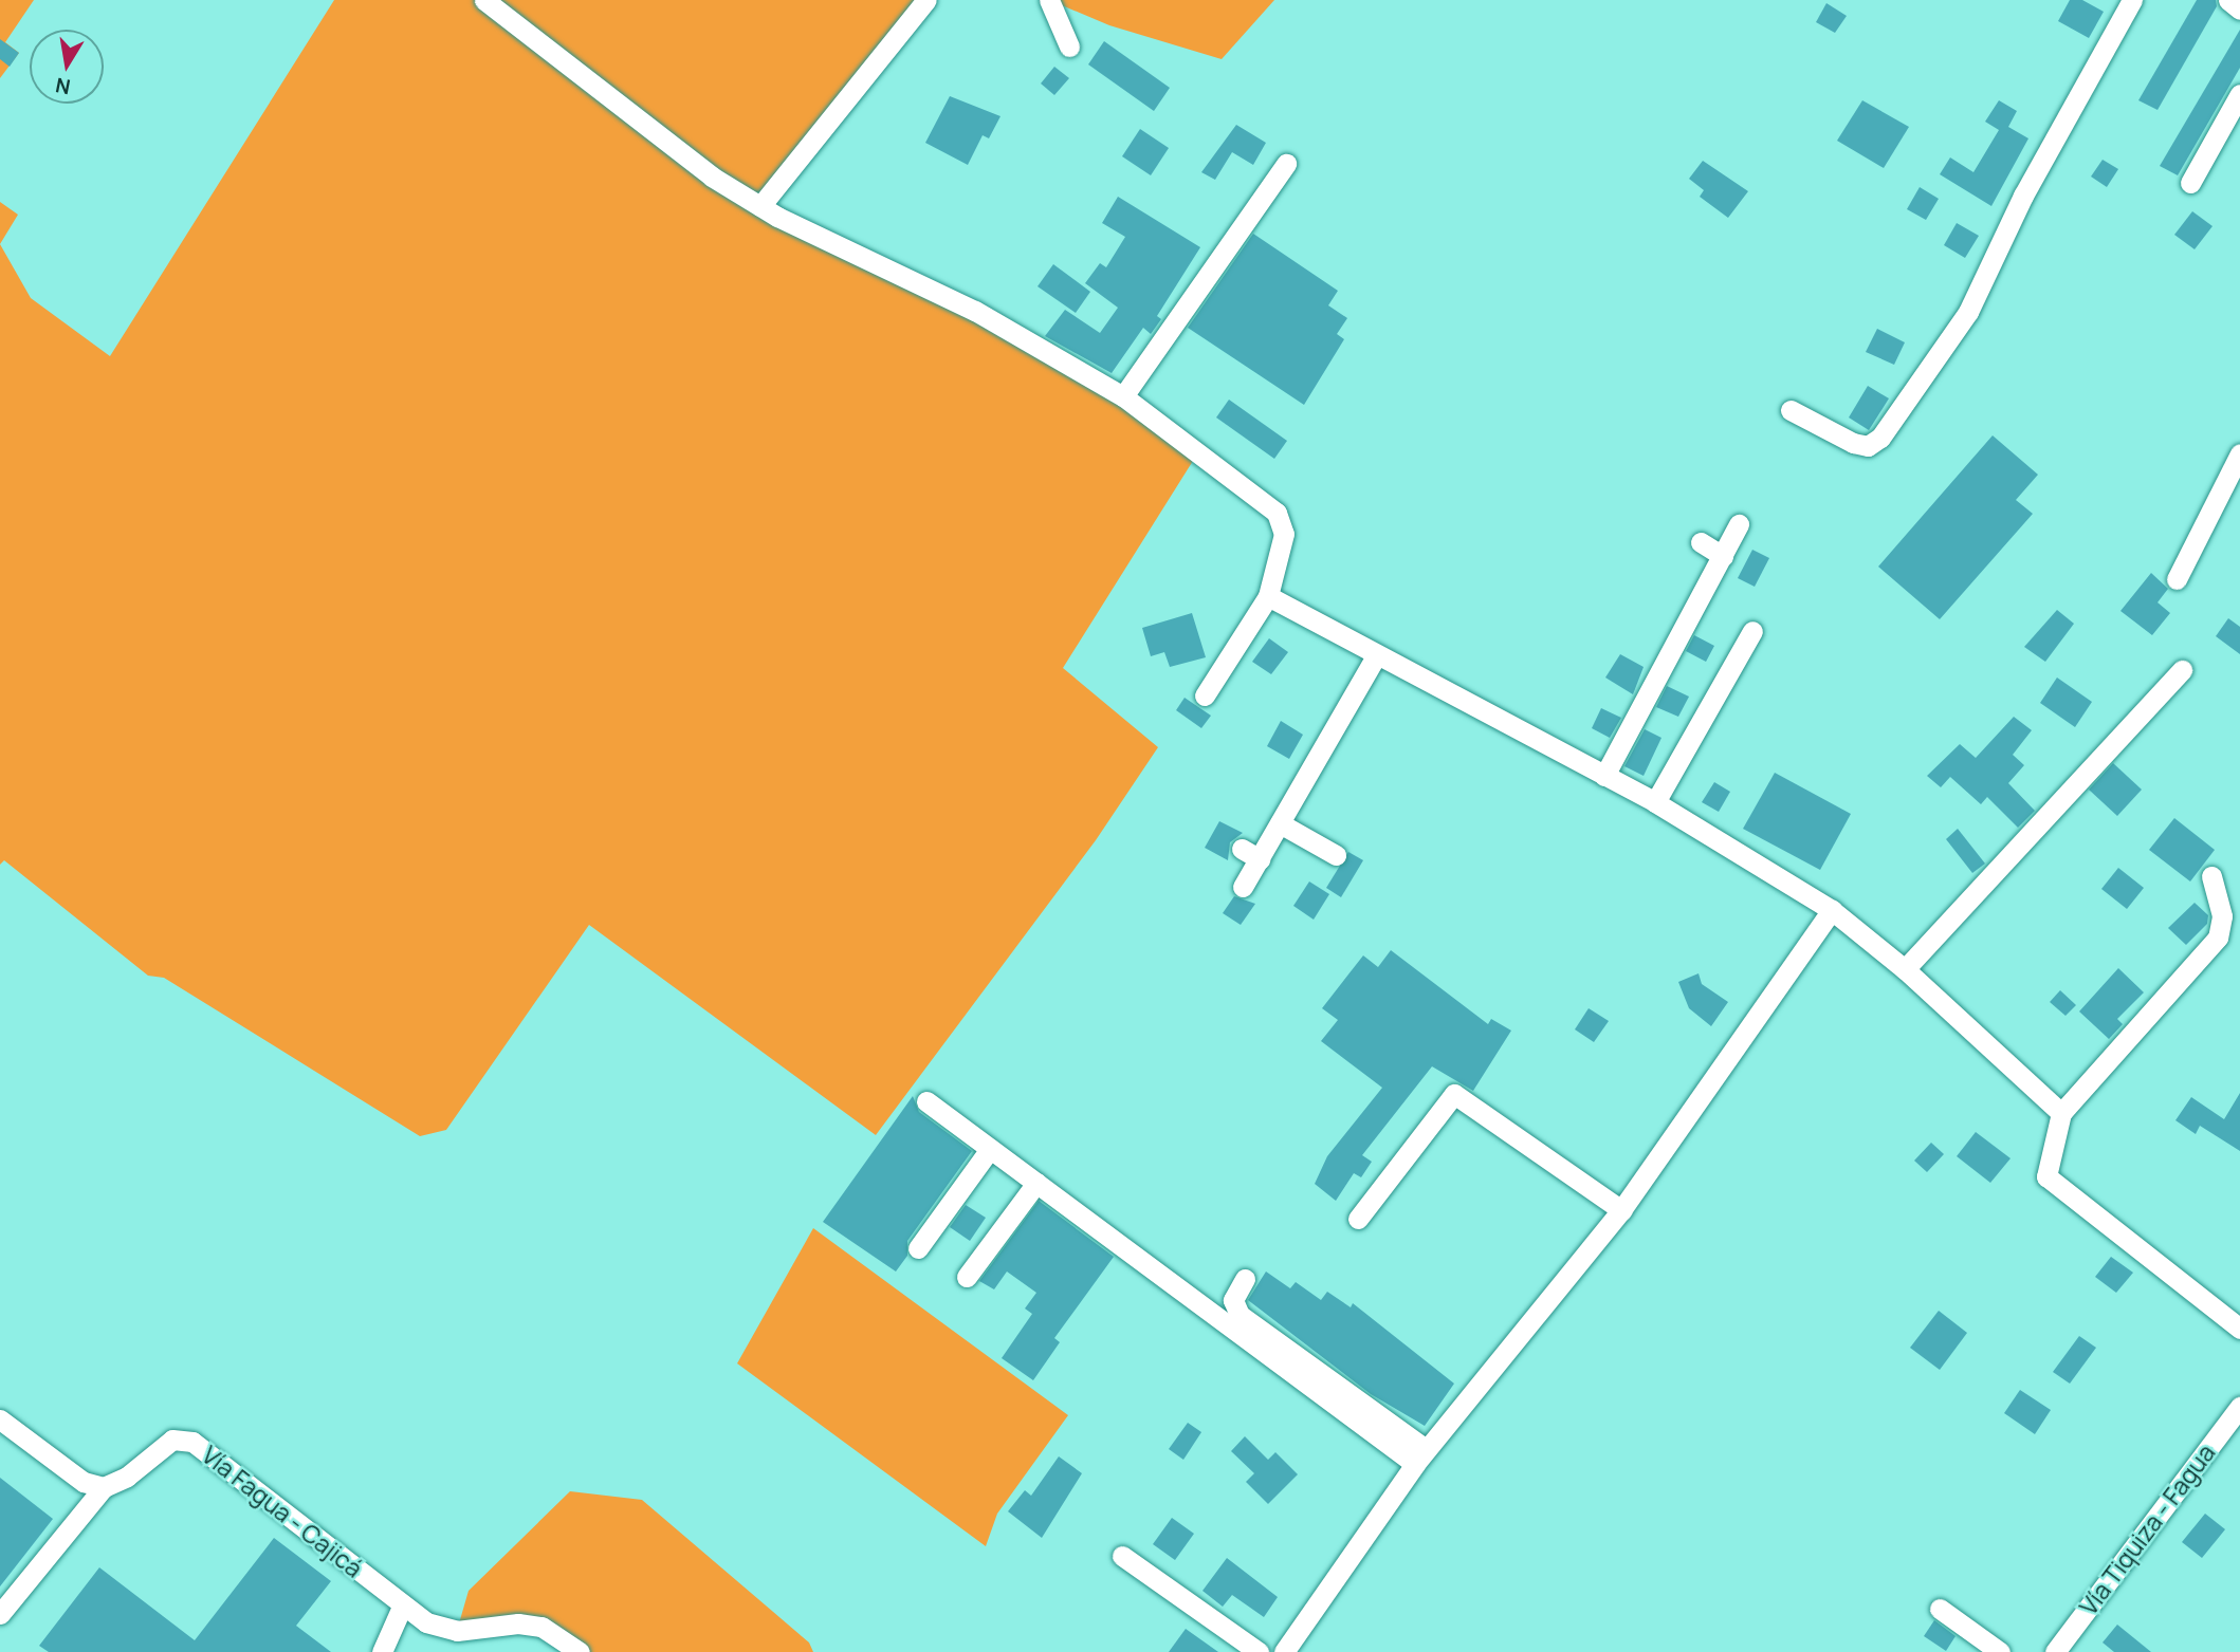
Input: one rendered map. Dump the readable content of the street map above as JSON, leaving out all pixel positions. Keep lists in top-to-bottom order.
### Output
{
  "streets": {
    "street": ["Vía Fagua - Cajicá", "Vía Tiquiza - Fagua"]
  },
  "north": "bottom"
}
